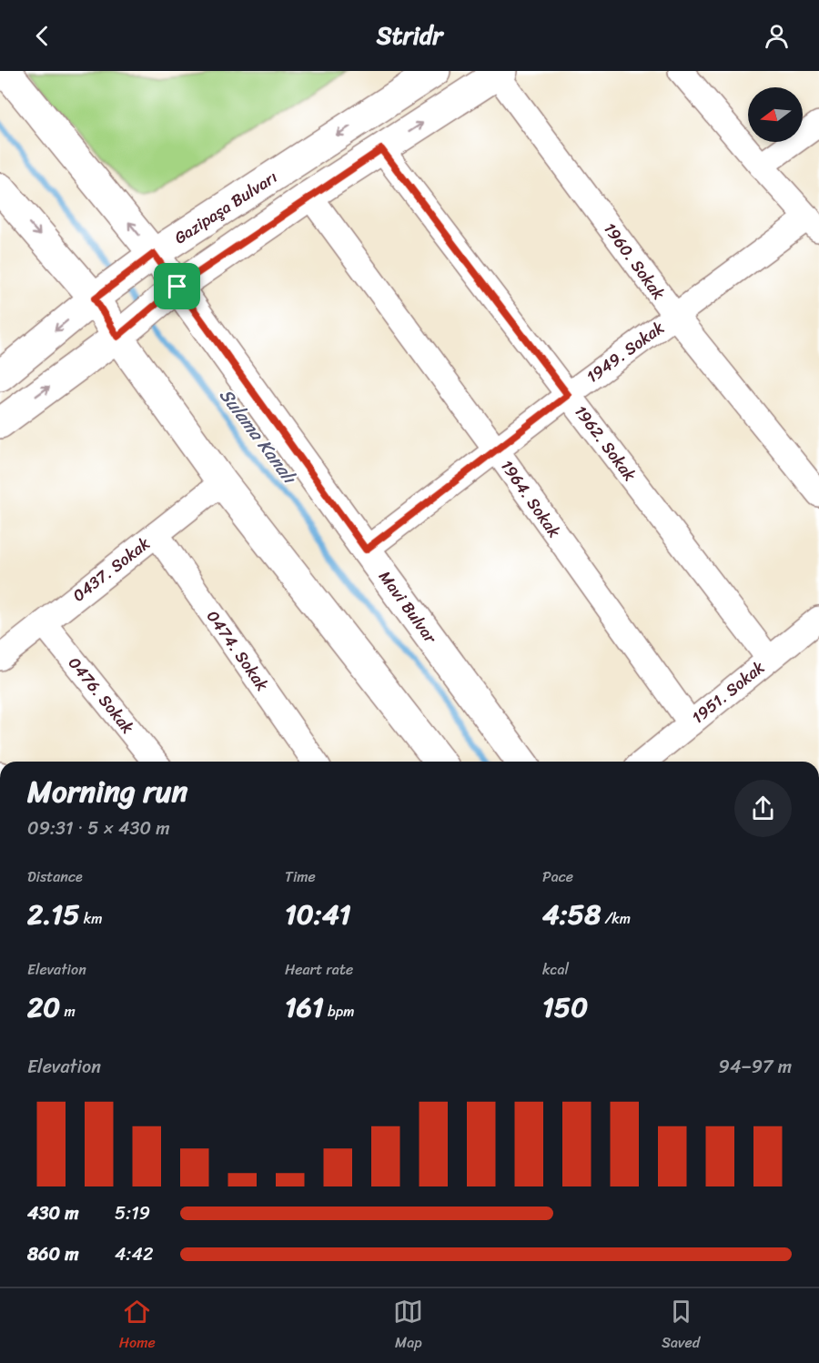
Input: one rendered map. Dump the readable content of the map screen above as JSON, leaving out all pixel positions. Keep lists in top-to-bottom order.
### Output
{
  "streets": {
    "street": [
      "Gazipaşa Bulvarı",
      "1960. Sokak",
      "1949. Sokak",
      "1962. Sokak",
      "1964. Sokak",
      "0437. Sokak",
      "Mavi Bulvar",
      "0474. Sokak",
      "1951. Sokak",
      "0476. Sokak"
    ]
  },
  "crossings": [
    ["Gazipaşa Bulvarı", "Mavi Bulvar"],
    ["1960. Sokak", "1949. Sokak"],
    ["1949. Sokak", "1962. Sokak"],
    ["1949. Sokak", "1964. Sokak"],
    ["1949. Sokak", "Mavi Bulvar"],
    ["1962. Sokak", "1951. Sokak"],
    ["1964. Sokak", "1951. Sokak"],
    ["0437. Sokak", "0474. Sokak"],
    ["0437. Sokak", "0476. Sokak"]
  ],
  "water": ["Sulama Kanalı"],
  "north": "left",
  "page": {
    "header": "Stridr",
    "heading": ["Morning run", "09:31 · 5 × 430 m"],
    "stats": [
      ["Distance", "2.15 km"],
      ["Time", "10:41"],
      ["Pace", "4:58 /km"],
      ["Elevation", "20 m"],
      ["Heart rate", "161 bpm"],
      ["kcal", "150"]
    ],
    "chart": ["Elevation", "94–97 m"],
    "list": [
      {
        "name": "430 m",
        "note": "5:19"
      },
      {
        "name": "860 m",
        "note": "4:42"
      }
    ],
    "tabs": ["Home", "Map", "Saved"]
  }
}
